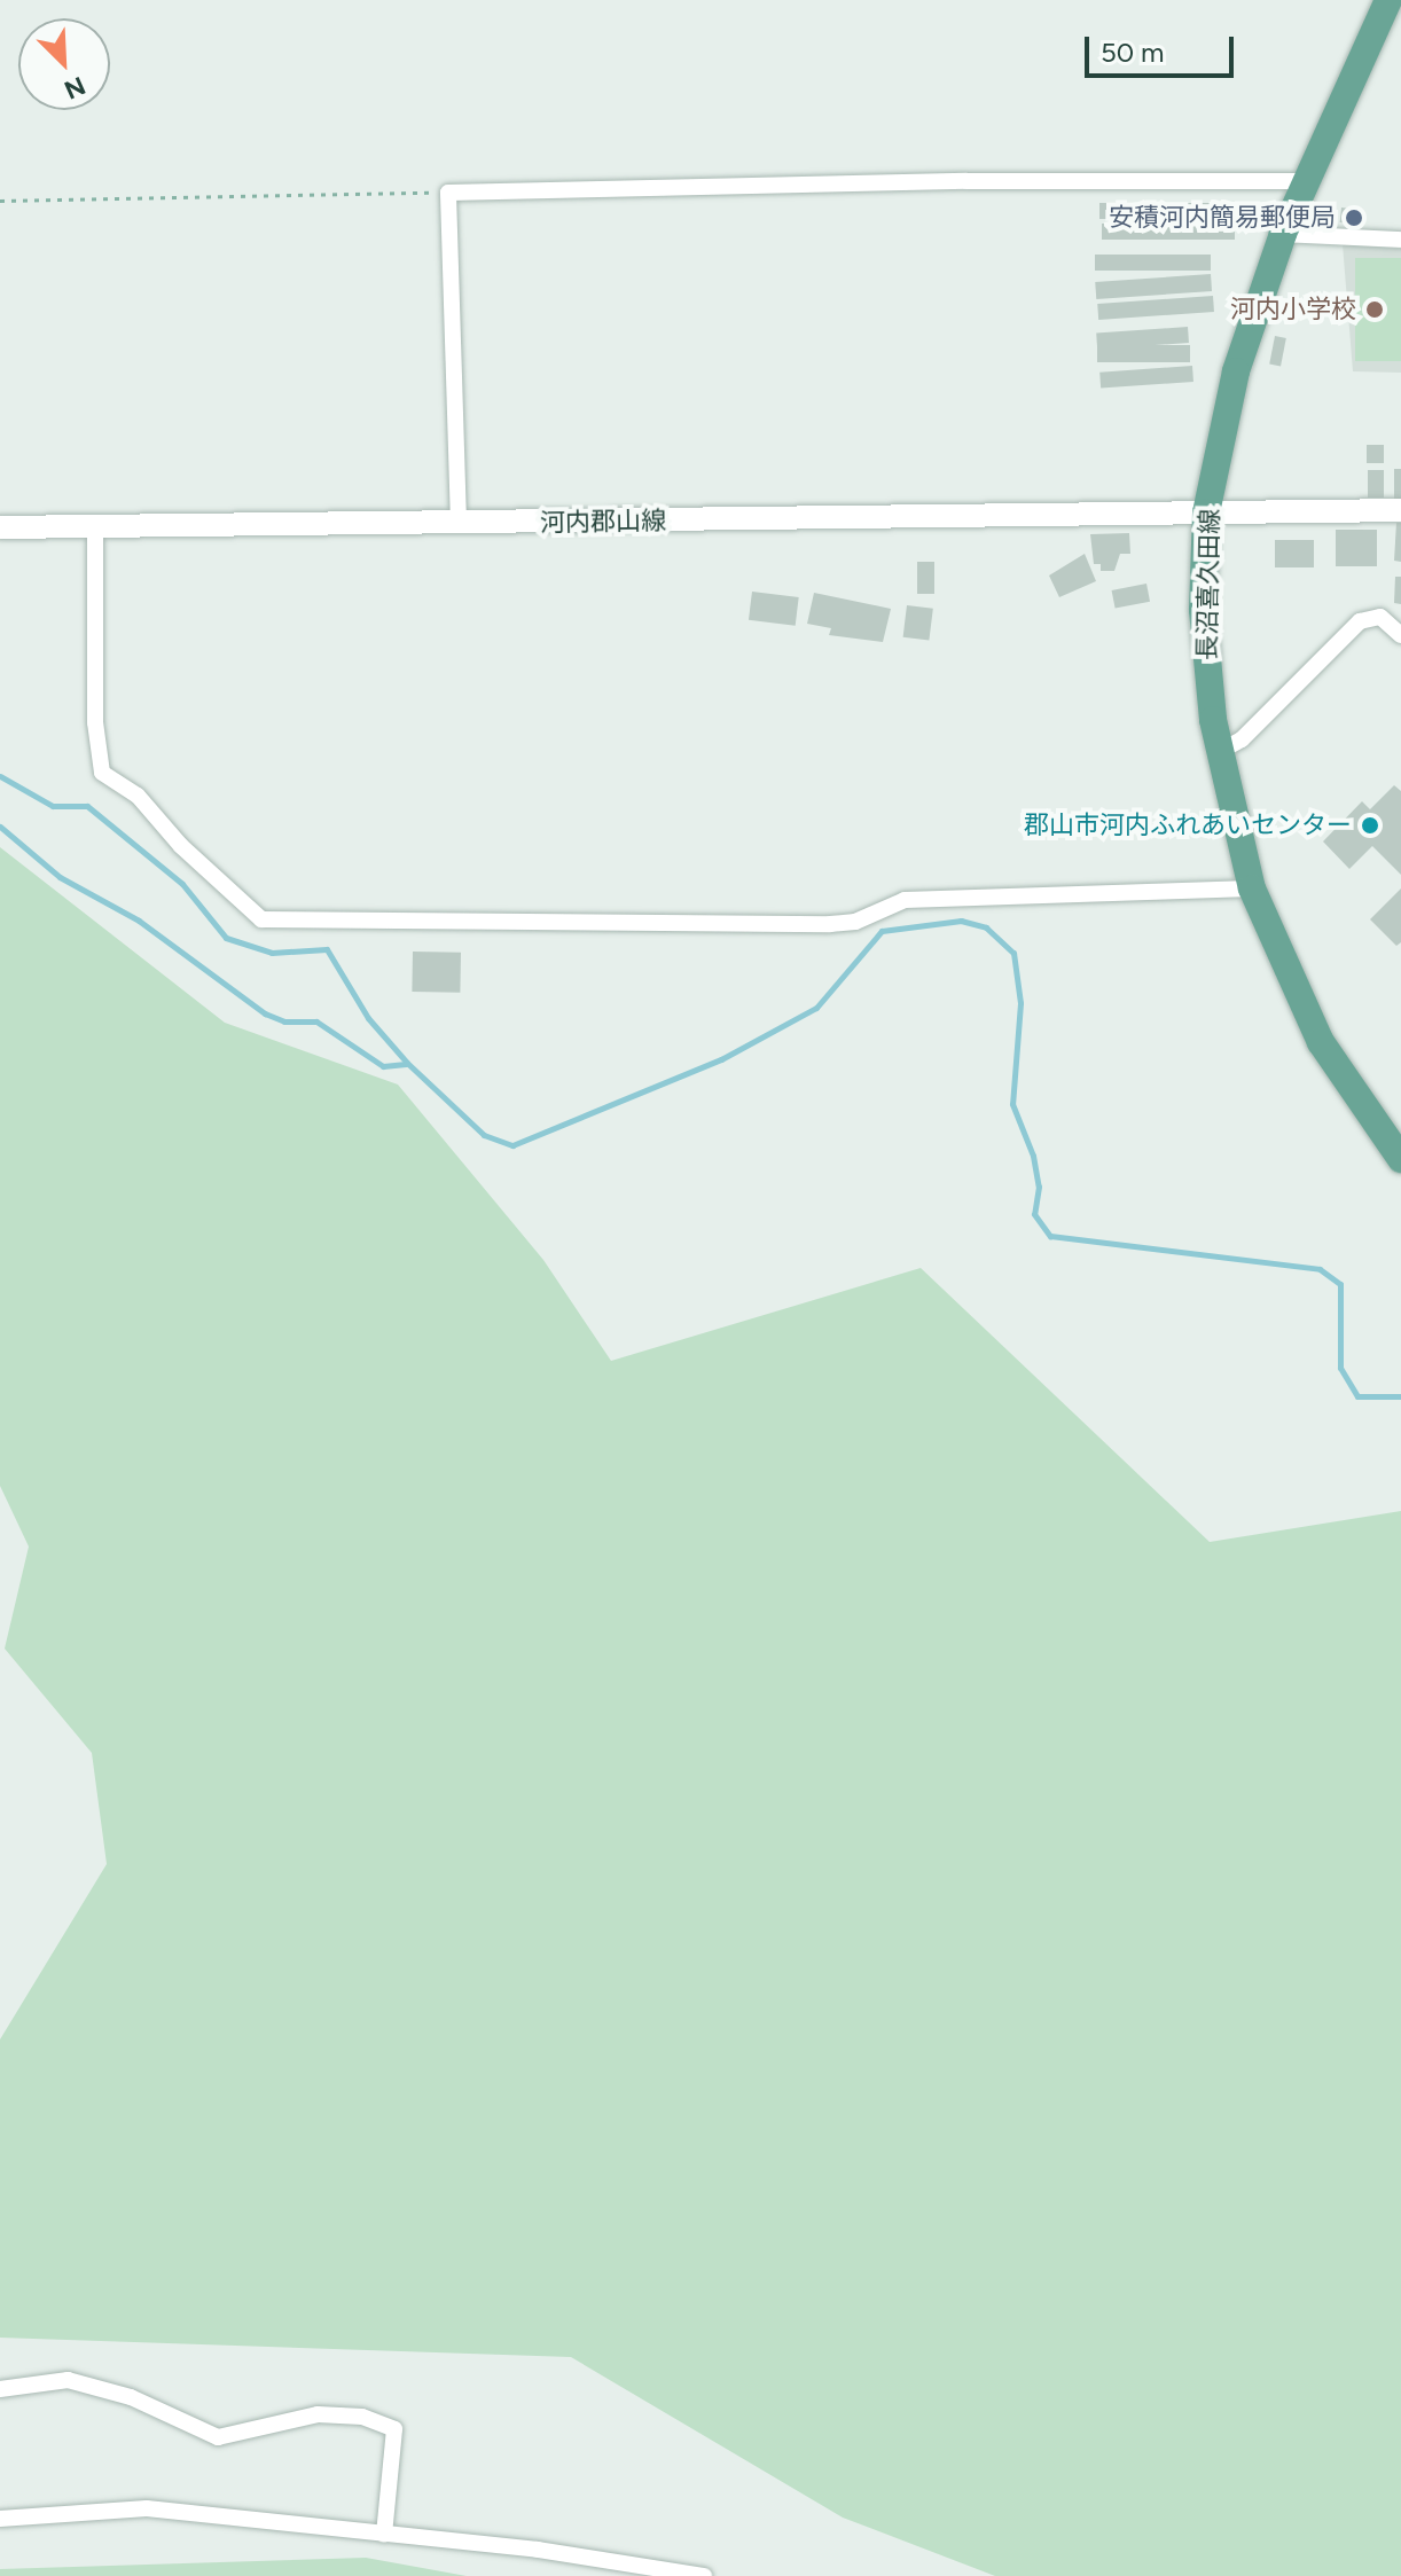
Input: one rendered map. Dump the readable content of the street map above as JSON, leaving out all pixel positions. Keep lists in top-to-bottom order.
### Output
{
  "streets": {
    "main road": ["河内郡山線", "長沼喜久田線"]
  },
  "crossings": [
    ["河内郡山線", "長沼喜久田線"]
  ],
  "places": ["安積河内簡易郵便局", "河内小学校", "郡山市河内ふれあいセンター"],
  "scale_bar": "50 m",
  "north": "bottom right"
}
